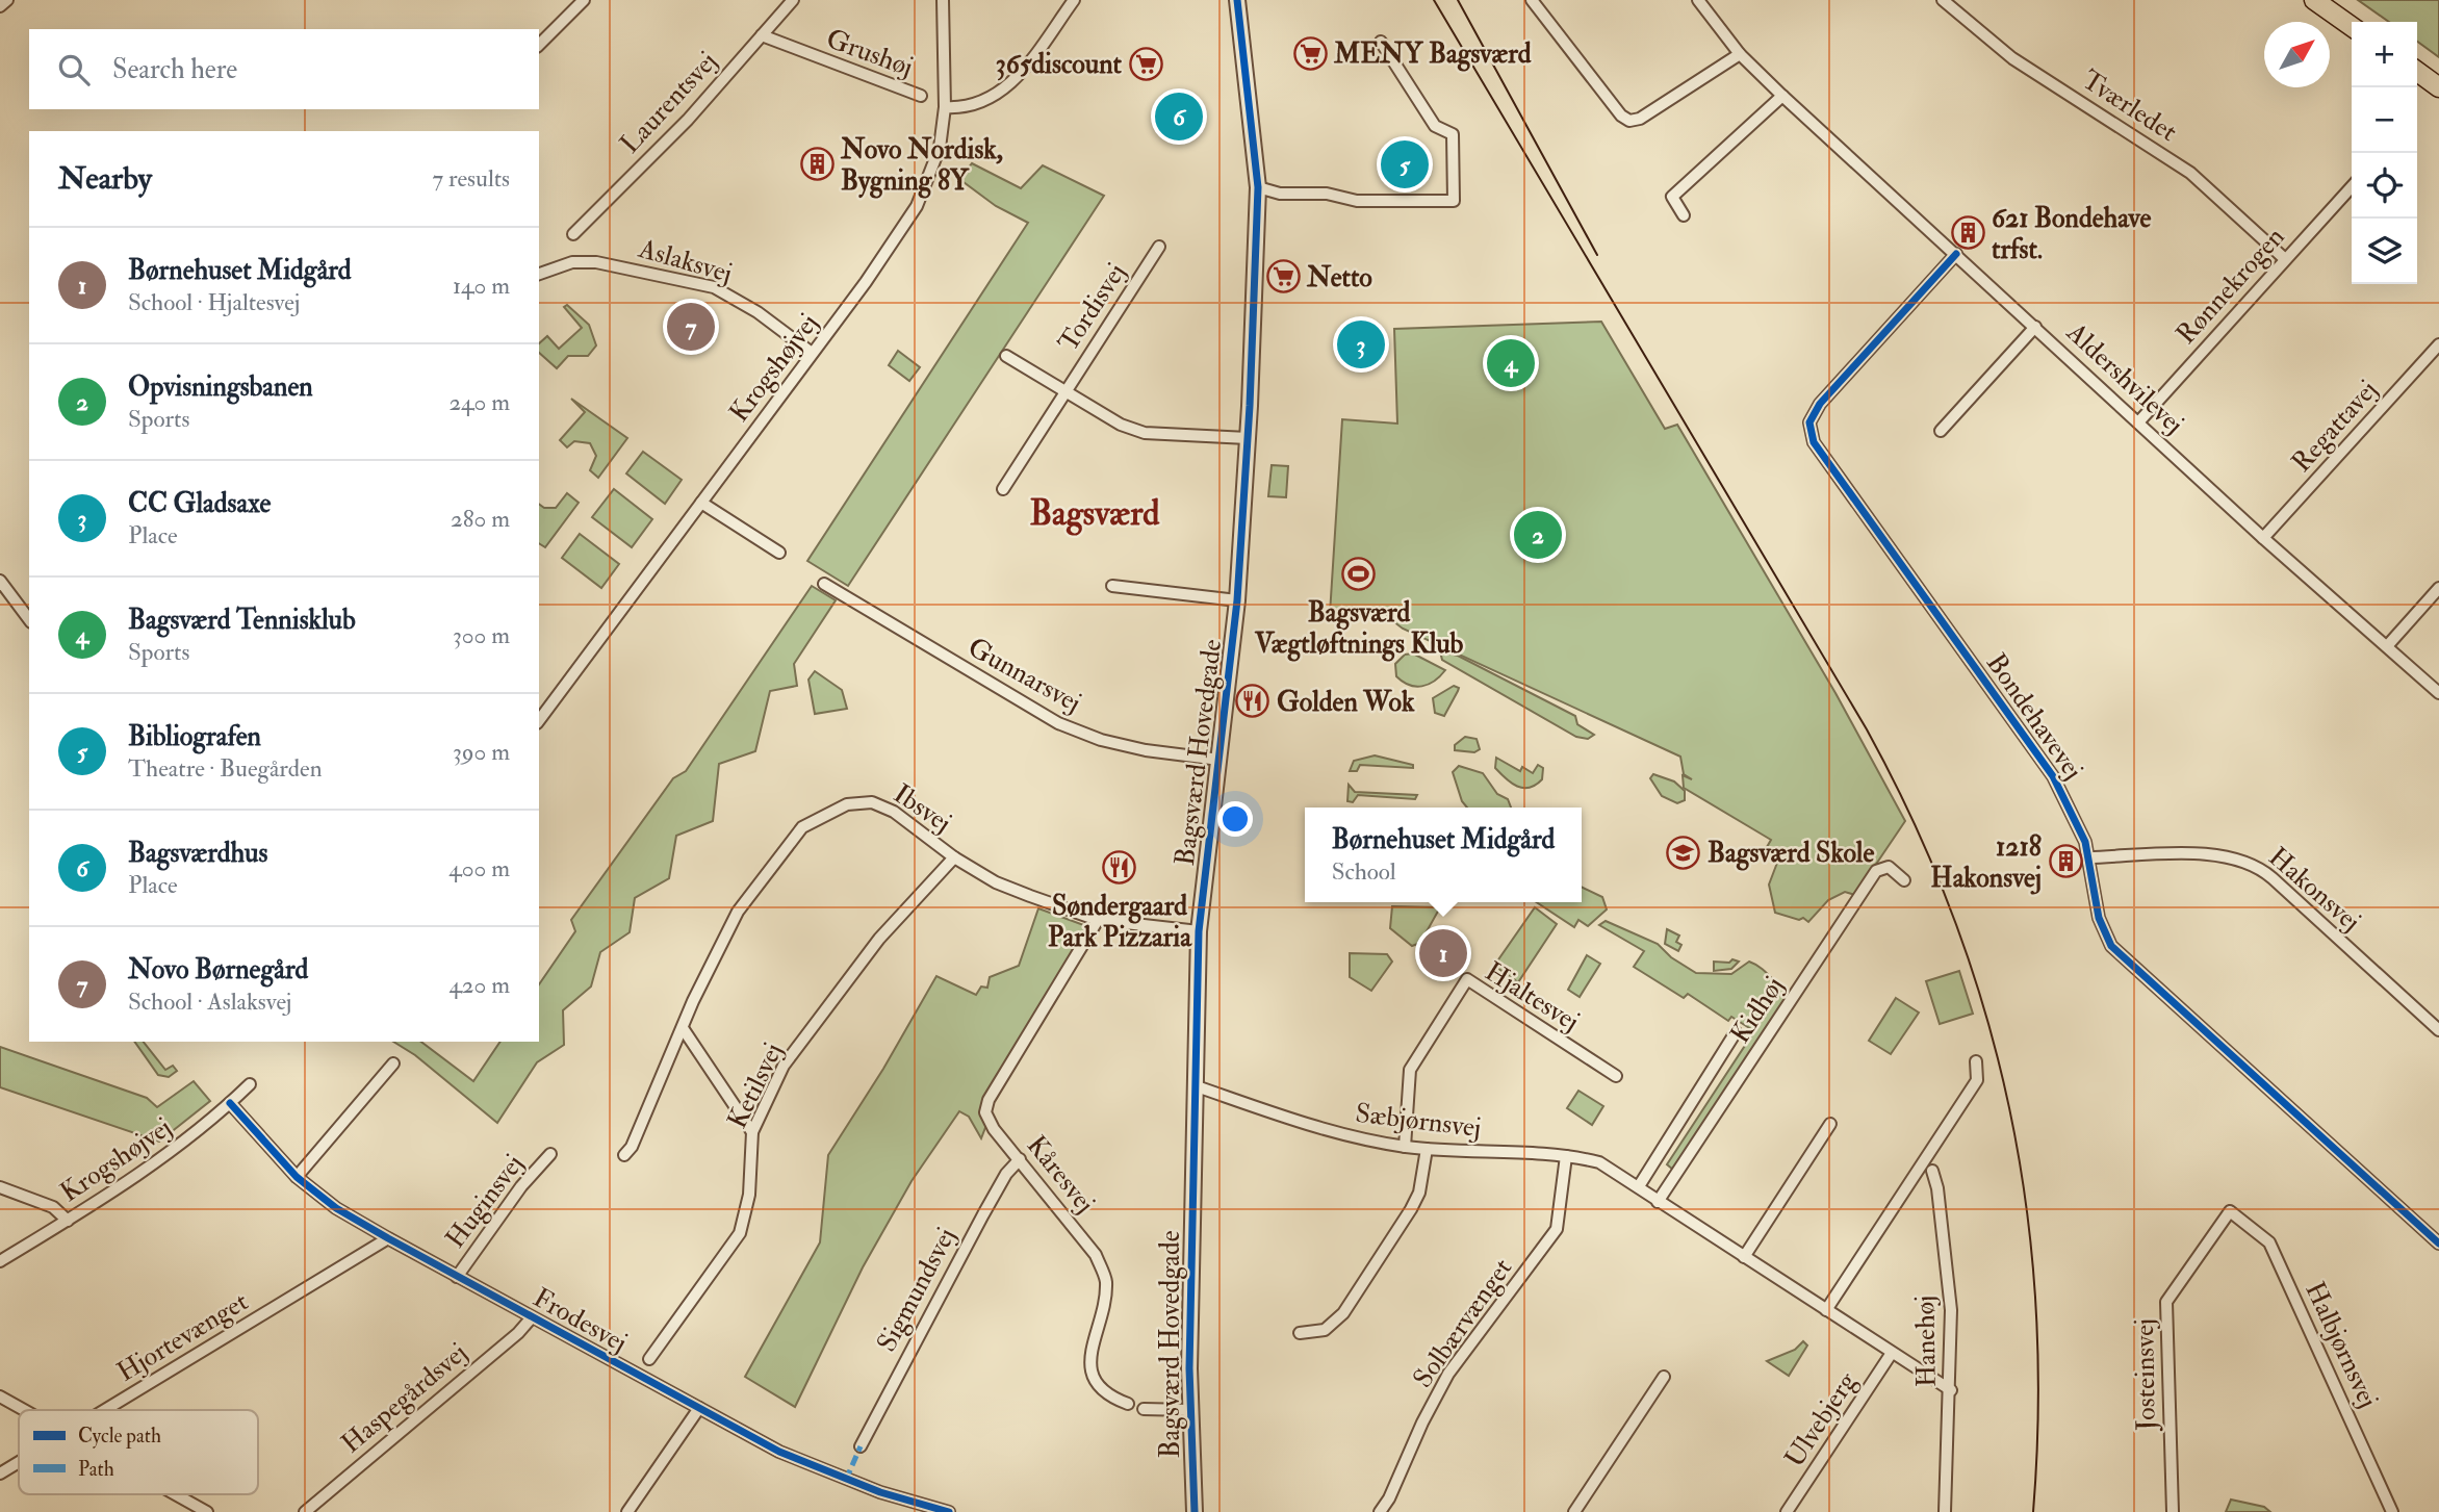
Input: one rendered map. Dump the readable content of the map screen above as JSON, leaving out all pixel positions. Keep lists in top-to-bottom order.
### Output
{
  "streets": {
    "street": [
      "Grushøj",
      "Laurentsvej",
      "Tværledet",
      "Aslaksvej",
      "Rønnekrogen",
      "Tordisvej",
      "Krogshøjvej",
      "Aldershvilevej",
      "Regattavej",
      "Gunnarsvej",
      "Bondehavevej",
      "Bagsværd Hovedgade",
      "Ibsvej",
      "Hakonsvej",
      "Hjaltesvej",
      "Kidhøj",
      "Ketilsvej",
      "Sæbjørnsvej",
      "Kåresvej",
      "Huginsvej",
      "Sigmundsvej",
      "Frodesvej",
      "Solbærvænget",
      "Hjortevænget",
      "Hanehøj",
      "Halbjørnsvej",
      "Josteinsvej",
      "Haspegårdsvej",
      "Ulvebjerg"
    ]
  },
  "crossings": [
    ["Grushøj", "Laurentsvej"],
    ["Tværledet", "Rønnekrogen"],
    ["Aslaksvej", "Krogshøjvej"],
    ["Rønnekrogen", "Aldershvilevej"],
    ["Tordisvej", "Bagsværd Hovedgade"],
    ["Krogshøjvej", "Frodesvej"],
    ["Aldershvilevej", "Regattavej"],
    ["Aldershvilevej", "Bondehavevej"],
    ["Gunnarsvej", "Bagsværd Hovedgade"],
    ["Bondehavevej", "Hakonsvej"],
    ["Bagsværd Hovedgade", "Ibsvej"],
    ["Bagsværd Hovedgade", "Sæbjørnsvej"],
    ["Ibsvej", "Ketilsvej"],
    ["Ibsvej", "Kåresvej"],
    ["Hjaltesvej", "Sæbjørnsvej"],
    ["Kidhøj", "Sæbjørnsvej"],
    ["Sæbjørnsvej", "Solbærvænget"],
    ["Sæbjørnsvej", "Hanehøj"],
    ["Sæbjørnsvej", "Ulvebjerg"],
    ["Kåresvej", "Sigmundsvej"],
    ["Huginsvej", "Frodesvej"],
    ["Frodesvej", "Hjortevænget"],
    ["Frodesvej", "Haspegårdsvej"],
    ["Halbjørnsvej", "Josteinsvej"]
  ],
  "districts": ["Bagsværd"],
  "places": {
    "supermarket": ["MENY Bagsværd", "365discount", "Netto"],
    "building": ["Novo Nordisk, Bygning 8Y", "621 Bondehave trfst.", "1218 Hakonsvej"],
    "sports": ["Bagsværd Vægtløftnings Klub"],
    "restaurant": ["Golden Wok", "Søndergaard Park Pizzaria"],
    "school or university": ["Bagsværd Skole"]
  },
  "legend": ["Cycle path", "Path"],
  "north": "top right",
  "page": {
    "map_buttons": ["+", "−"],
    "search": "Search here",
    "pins": [
      "6",
      "5",
      "7",
      "3",
      "4",
      "2",
      "1"
    ],
    "heading": ["Nearby", "7 results"],
    "list": [
      {
        "mark": "1",
        "name": "Børnehuset Midgård",
        "note": "School · Hjaltesvej",
        "value": "140 m"
      },
      {
        "mark": "2",
        "name": "Opvisningsbanen",
        "note": "Sports",
        "value": "240 m"
      },
      {
        "mark": "3",
        "name": "CC Gladsaxe",
        "note": "Place",
        "value": "280 m"
      },
      {
        "mark": "4",
        "name": "Bagsværd Tennisklub",
        "note": "Sports",
        "value": "300 m"
      },
      {
        "mark": "5",
        "name": "Bibliografen",
        "note": "Theatre · Buegården",
        "value": "390 m"
      },
      {
        "mark": "6",
        "name": "Bagsværdhus",
        "note": "Place",
        "value": "400 m"
      },
      {
        "mark": "7",
        "name": "Novo Børnegård",
        "note": "School · Aslaksvej",
        "value": "420 m"
      }
    ],
    "popup": ["Børnehuset Midgård", "School"]
  }
}
